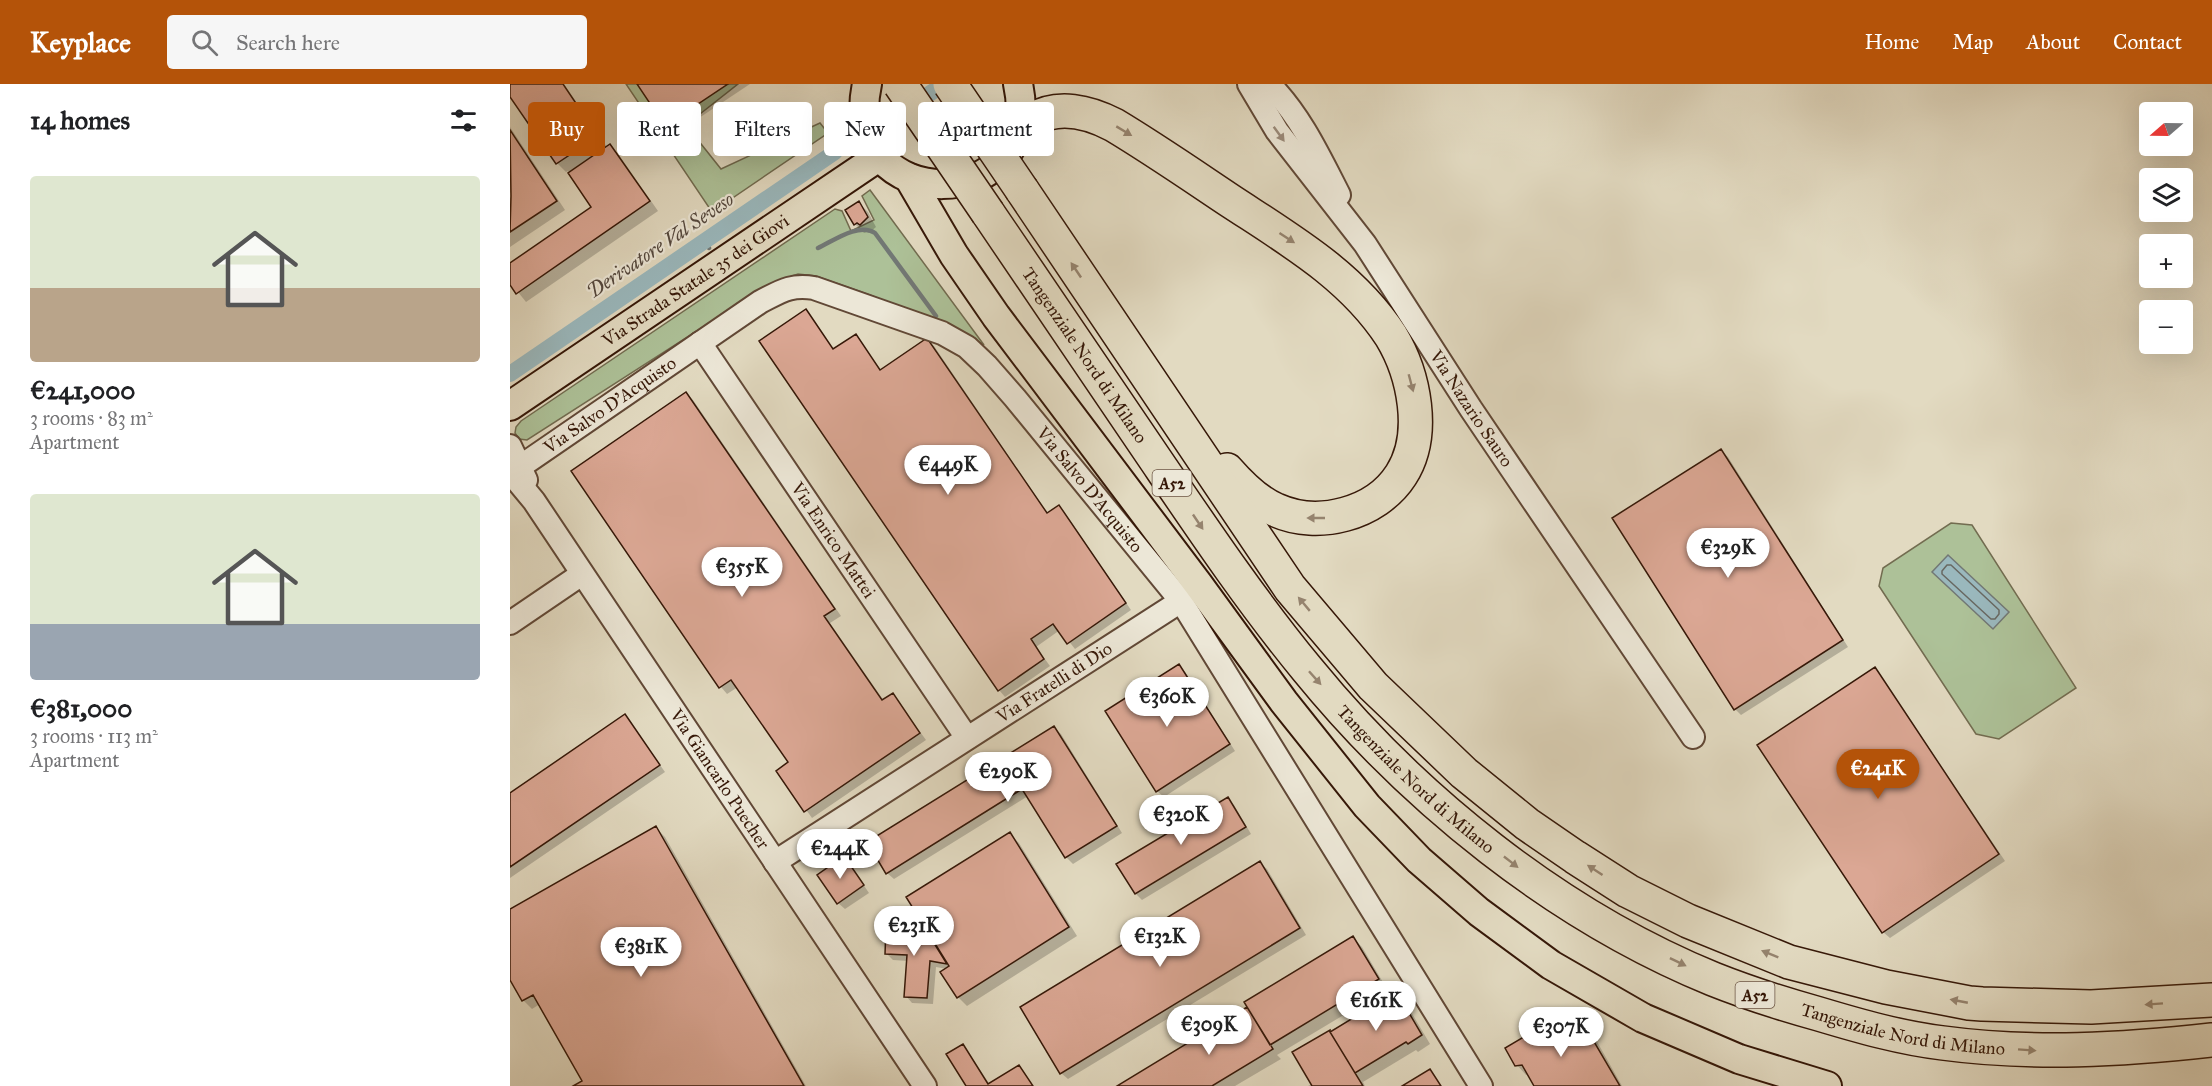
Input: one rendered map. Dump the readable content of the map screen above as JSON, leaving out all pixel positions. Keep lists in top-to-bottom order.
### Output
{
  "streets": {
    "highway": ["Tangenziale Nord di Milano", "A52"],
    "main road": ["Via Strada Statale 35 dei Giovi"],
    "street": [
      "Via Salvo D'Acquisto",
      "Via Nazario Sauro",
      "Via Enrico Mattei",
      "Via Fratelli di Dio",
      "Via Giancarlo Puecher"
    ]
  },
  "crossings": [
    ["Via Salvo D'Acquisto", "Via Enrico Mattei"],
    ["Via Salvo D'Acquisto", "Via Fratelli di Dio"],
    ["Via Salvo D'Acquisto", "Via Giancarlo Puecher"],
    ["Via Enrico Mattei", "Via Fratelli di Dio"],
    ["Via Fratelli di Dio", "Via Giancarlo Puecher"]
  ],
  "water": ["Derivatore Val Seveso"],
  "north": "left",
  "page": {
    "header": "Keyplace",
    "search": "Search here",
    "nav": [
      "Home",
      "Map",
      "About",
      "Contact"
    ],
    "heading": "14 homes",
    "map_buttons": ["+", "−"],
    "chip": [
      "Buy",
      "Rent",
      "Filters",
      "New",
      "Apartment"
    ],
    "list": [
      {
        "name": "€241,000",
        "note": "3 rooms · 83 m² · Apartment"
      },
      {
        "name": "€381,000",
        "note": "3 rooms · 113 m² · Apartment"
      }
    ],
    "price": [
      "€449K",
      "€329K",
      "€355K",
      "€360K",
      "€241K",
      "€290K",
      "€320K",
      "€244K",
      "€231K",
      "€132K",
      "€381K",
      "€161K",
      "€309K",
      "€307K"
    ]
  }
}
